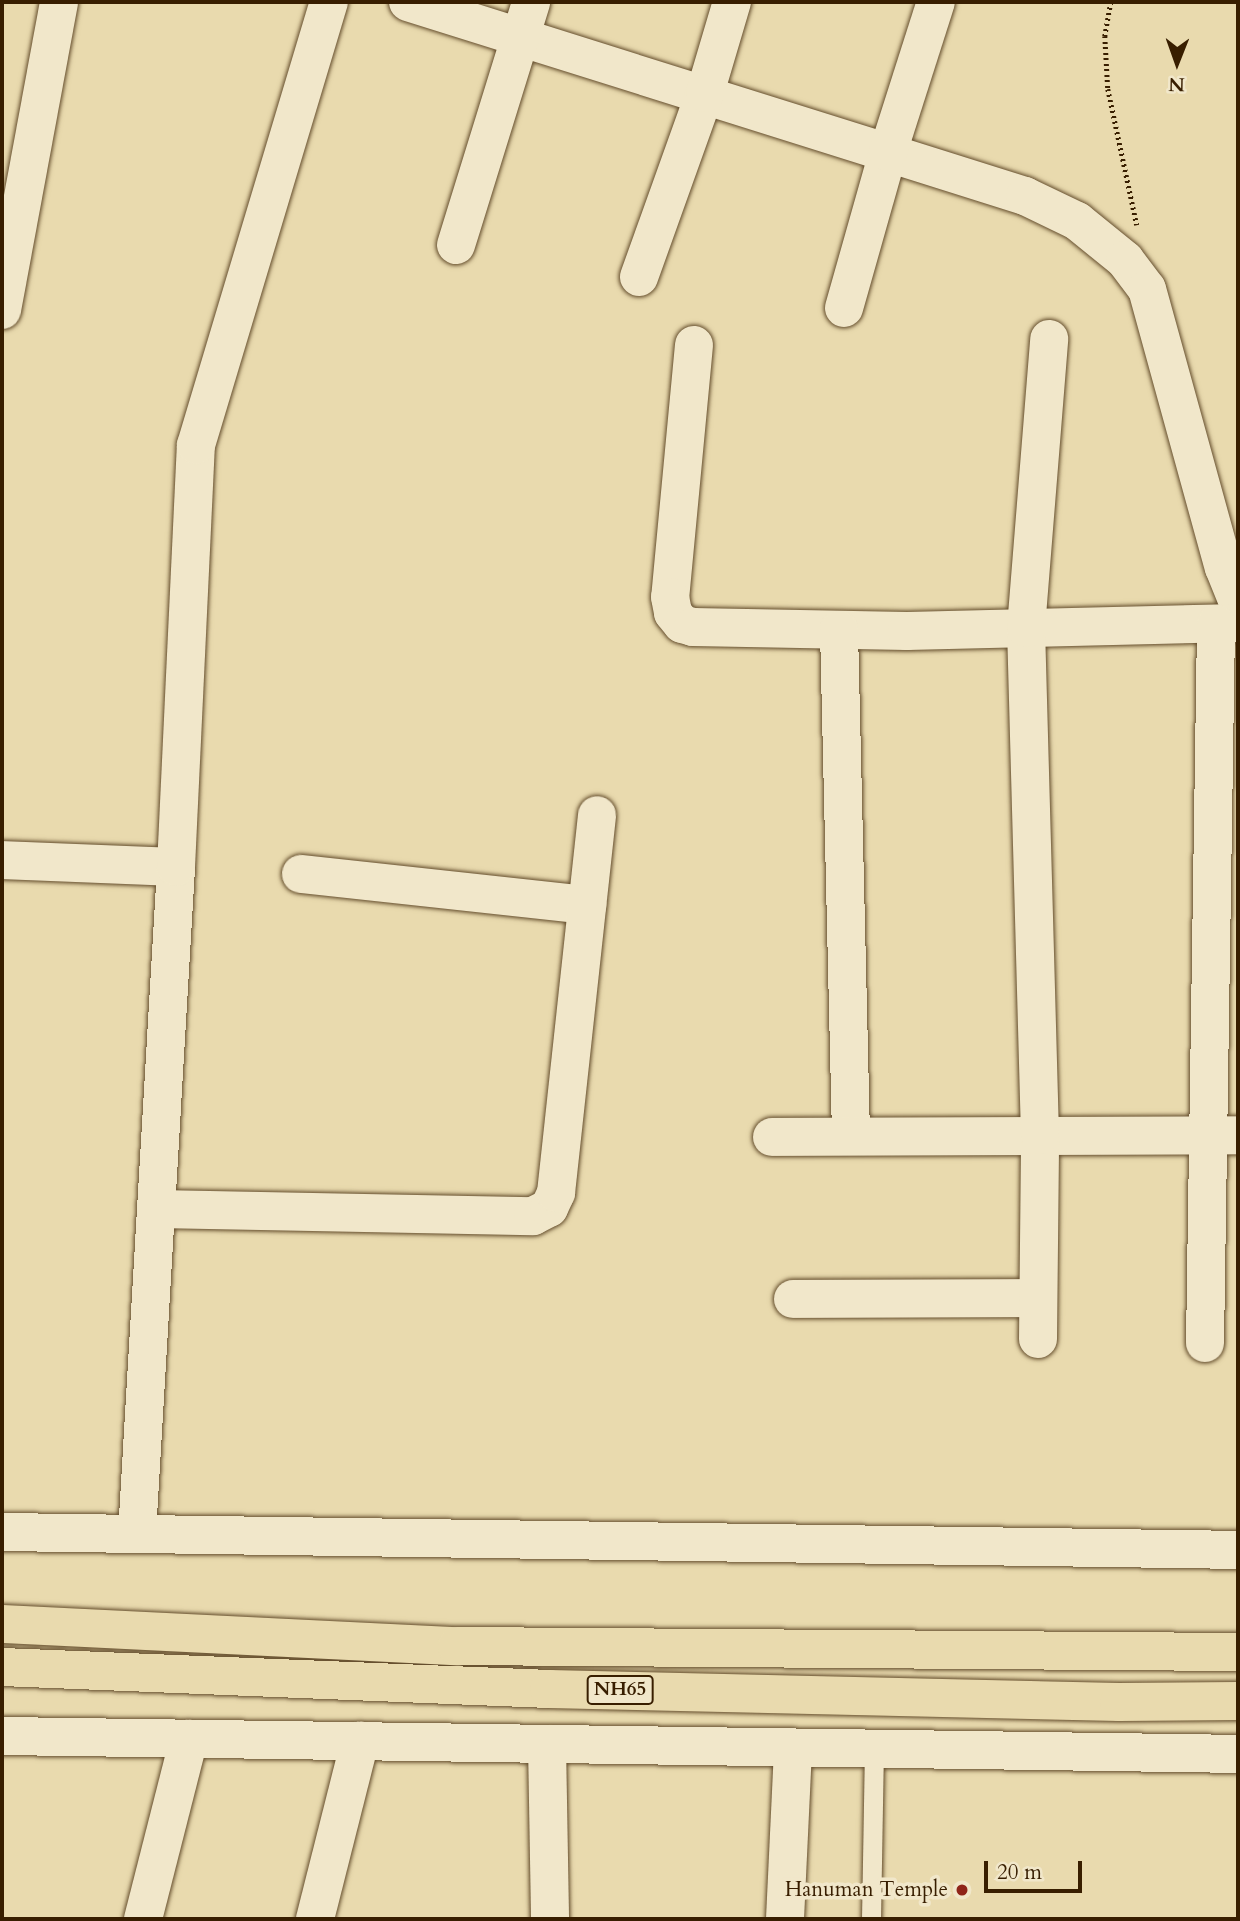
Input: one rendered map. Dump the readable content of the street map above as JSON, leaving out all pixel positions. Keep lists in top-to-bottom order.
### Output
{
  "streets": {
    "highway": ["NH65"]
  },
  "places": ["Hanuman Temple"],
  "scale_bar": "20 m",
  "north": "bottom"
}
